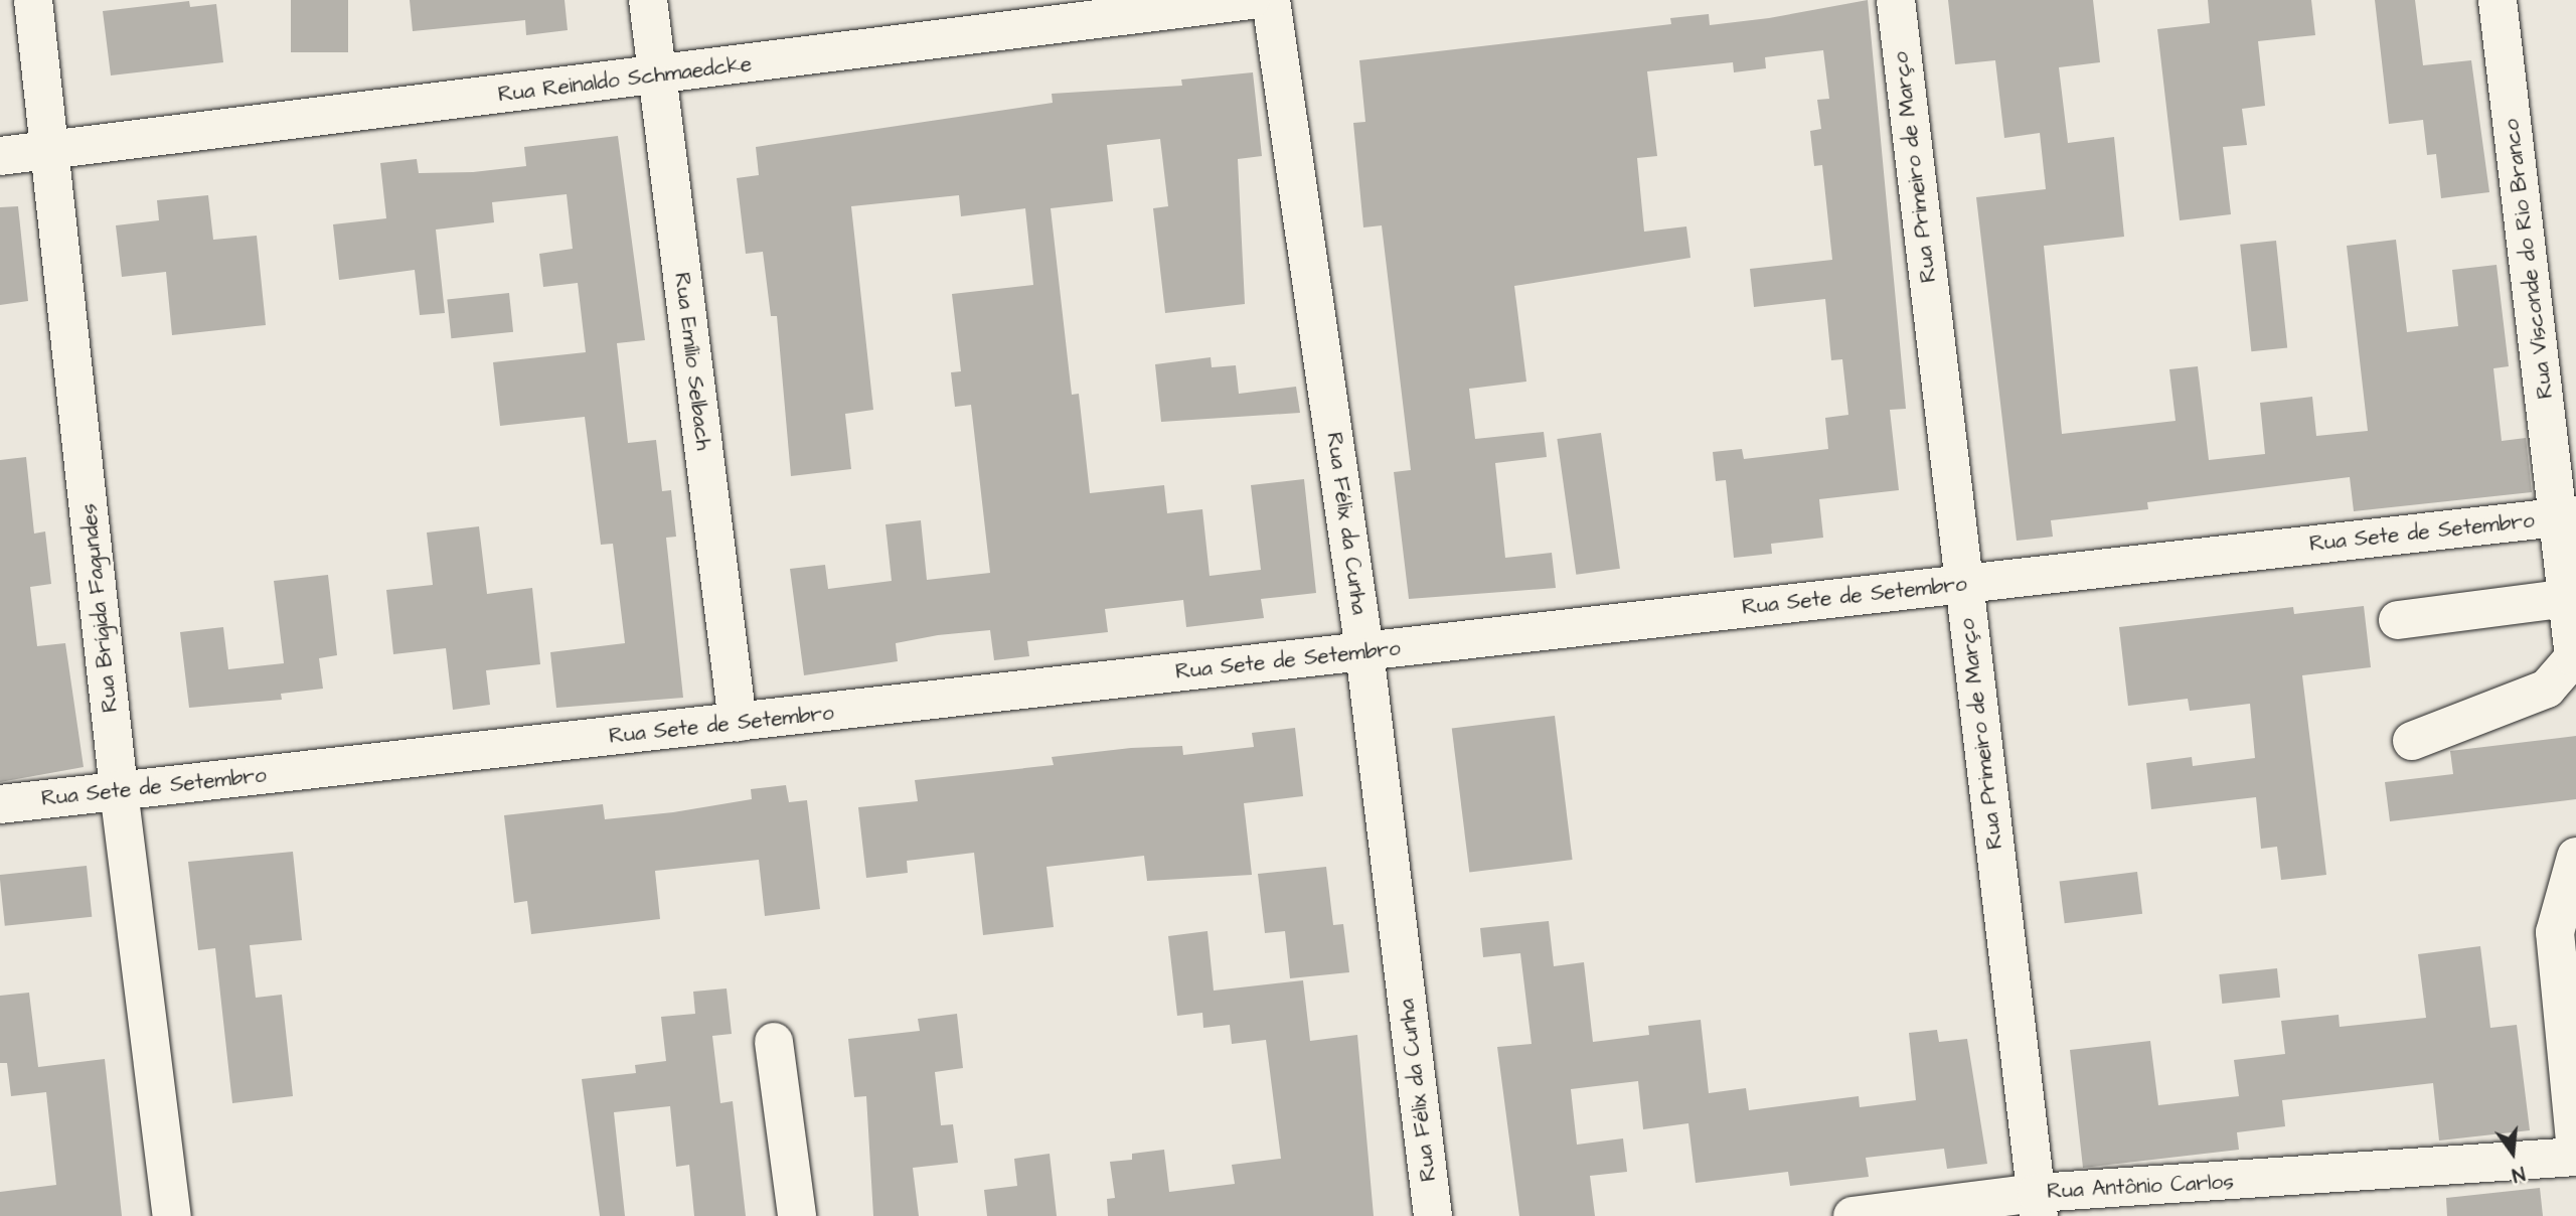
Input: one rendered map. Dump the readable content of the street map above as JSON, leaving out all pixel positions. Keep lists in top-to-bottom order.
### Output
{
  "streets": {
    "street": [
      "Rua Reinaldo Schmaedcke",
      "Rua Primeiro de Março",
      "Rua Visconde do Rio Branco",
      "Rua Emílio Selbach",
      "Rua Félix da Cunha",
      "Rua Sete de Setembro",
      "Rua Brígida Fagundes",
      "Rua Antônio Carlos"
    ]
  },
  "crossings": [
    ["Rua Reinaldo Schmaedcke", "Rua Emílio Selbach"],
    ["Rua Reinaldo Schmaedcke", "Rua Brígida Fagundes"],
    ["Rua Primeiro de Março", "Rua Sete de Setembro"],
    ["Rua Primeiro de Março", "Rua Antônio Carlos"],
    ["Rua Visconde do Rio Branco", "Rua Sete de Setembro"],
    ["Rua Emílio Selbach", "Rua Sete de Setembro"],
    ["Rua Félix da Cunha", "Rua Sete de Setembro"],
    ["Rua Sete de Setembro", "Rua Brígida Fagundes"]
  ],
  "north": "bottom"
}
